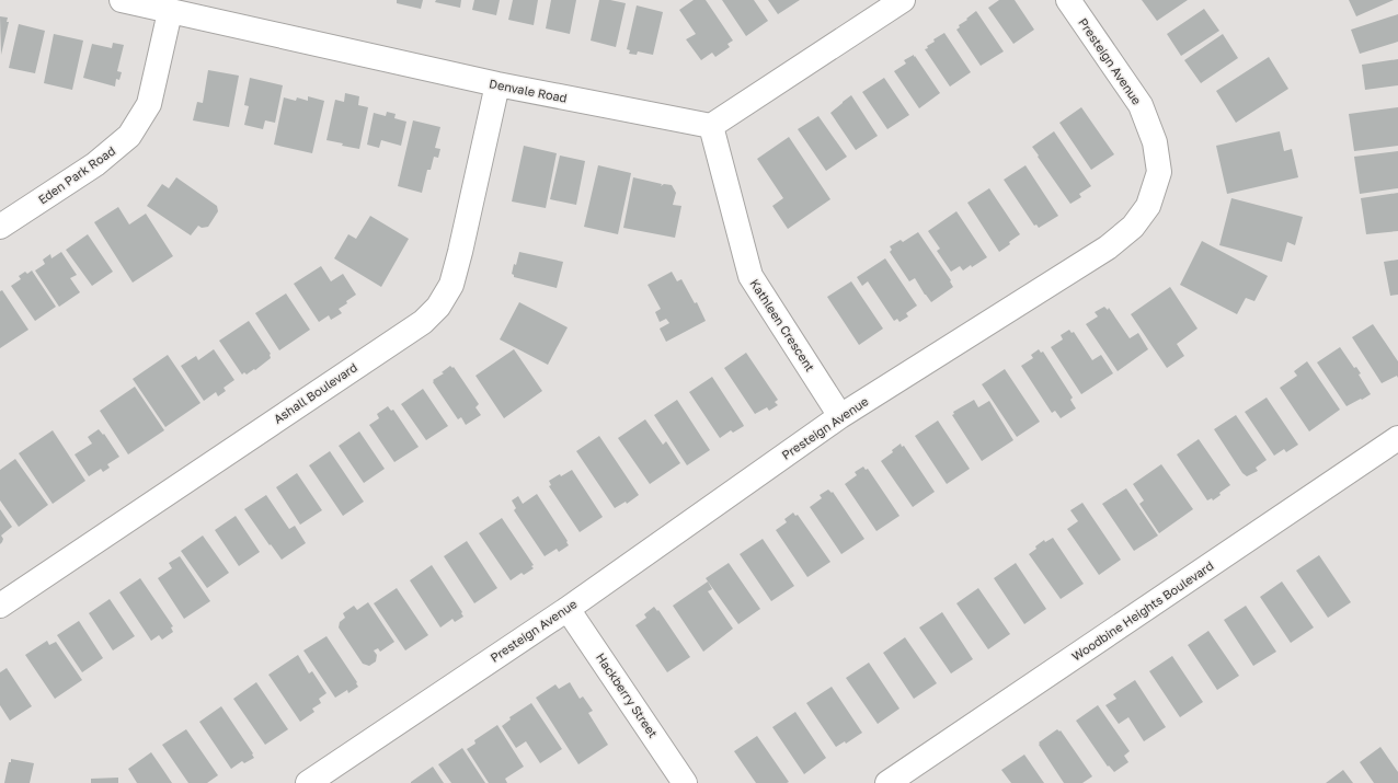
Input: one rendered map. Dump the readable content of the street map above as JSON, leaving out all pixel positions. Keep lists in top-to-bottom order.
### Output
{
  "streets": {
    "street": [
      "Presteign Avenue",
      "Denvale Road",
      "Eden Park Road",
      "Kathleen Crescent",
      "Ashall Boulevard",
      "Woodbine Heights Boulevard",
      "Hackberry Street"
    ]
  },
  "crossings": [
    ["Presteign Avenue", "Kathleen Crescent"],
    ["Presteign Avenue", "Hackberry Street"],
    ["Denvale Road", "Eden Park Road"],
    ["Denvale Road", "Kathleen Crescent"],
    ["Denvale Road", "Ashall Boulevard"]
  ]
}
